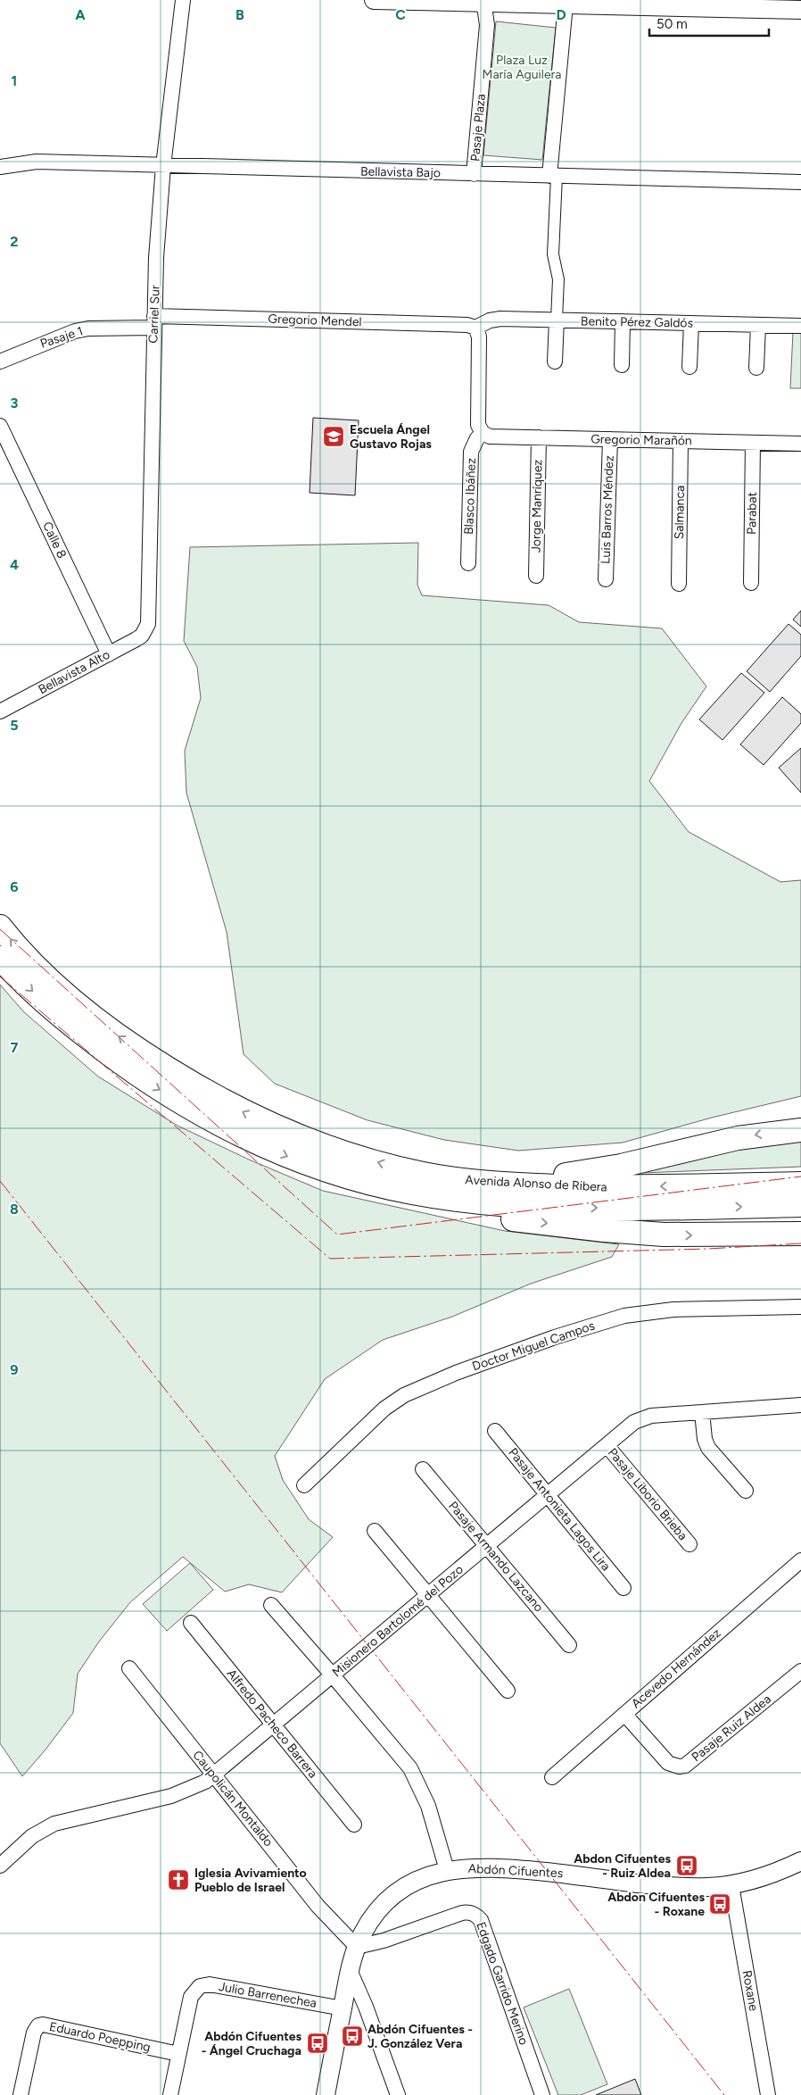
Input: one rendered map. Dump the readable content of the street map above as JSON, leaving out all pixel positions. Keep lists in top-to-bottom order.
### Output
{
  "streets": {
    "highway": ["Avenida Alonso de Ribera"],
    "street": [
      "Pasaje Plaza",
      "Bellavista Bajo",
      "Carriel Sur",
      "Gregorio Mendel",
      "Benito Pérez Galdós",
      "Pasaje 1",
      "Gregorio Marañón",
      "Blasco Ibáñez",
      "Jorge Manríquez",
      "Luis Barros Méndez",
      "Salmanca",
      "Parabat",
      "Calle 8",
      "Bellavista Alto",
      "Doctor Miguel Campos",
      "Pasaje Liborio Brieba",
      "Pasaje Antonieta Lagos Lira",
      "Pasaje Armando Lazcano",
      "Misionero Bartolomé del Pozo",
      "Acevedo Hernández",
      "Alfredo Pacheco Barrera",
      "Pasaje Ruiz Aldea",
      "Caupolicán Montaldo",
      "Abdón Cifuentes",
      "Edgado Garrido Merino",
      "Roxane",
      "Julio Barrenechea",
      "Eduardo Poepping"
    ]
  },
  "crossings": [
    ["Pasaje Plaza", "Bellavista Bajo"],
    ["Bellavista Bajo", "Carriel Sur"],
    ["Carriel Sur", "Gregorio Mendel"],
    ["Carriel Sur", "Pasaje 1"],
    ["Carriel Sur", "Bellavista Alto"],
    ["Gregorio Mendel", "Benito Pérez Galdós"],
    ["Gregorio Mendel", "Pasaje 1"],
    ["Gregorio Marañón", "Blasco Ibáñez"],
    ["Gregorio Marañón", "Jorge Manríquez"],
    ["Gregorio Marañón", "Luis Barros Méndez"],
    ["Gregorio Marañón", "Salmanca"],
    ["Gregorio Marañón", "Parabat"],
    ["Calle 8", "Bellavista Alto"],
    ["Pasaje Liborio Brieba", "Misionero Bartolomé del Pozo"],
    ["Pasaje Antonieta Lagos Lira", "Misionero Bartolomé del Pozo"],
    ["Pasaje Armando Lazcano", "Misionero Bartolomé del Pozo"],
    ["Misionero Bartolomé del Pozo", "Alfredo Pacheco Barrera"],
    ["Misionero Bartolomé del Pozo", "Caupolicán Montaldo"],
    ["Acevedo Hernández", "Pasaje Ruiz Aldea"],
    ["Caupolicán Montaldo", "Abdón Cifuentes"],
    ["Caupolicán Montaldo", "Edgado Garrido Merino"],
    ["Abdón Cifuentes", "Edgado Garrido Merino"],
    ["Abdón Cifuentes", "Roxane"],
    ["Abdón Cifuentes", "Julio Barrenechea"],
    ["Julio Barrenechea", "Eduardo Poepping"]
  ],
  "parks": ["Plaza Luz María Aguilera"],
  "places": {
    "school or university": ["Escuela Ángel Gustavo Rojas"],
    "bus stop": [
      "Abdon Cifuentes - Ruiz Aldea",
      "Abdon Cifuentes - Roxane",
      "Abdón Cifuentes - J. González Vera",
      "Abdón Cifuentes - Ángel Cruchaga"
    ],
    "church": ["Iglesia Avivamiento Pueblo de Israel"]
  },
  "scale_bar": "50 m",
  "grid": {
    "columns": [
      "A",
      "B",
      "C",
      "D"
    ],
    "rows": [
      "1",
      "2",
      "3",
      "4",
      "5",
      "6",
      "7",
      "8",
      "9"
    ]
  }
}
